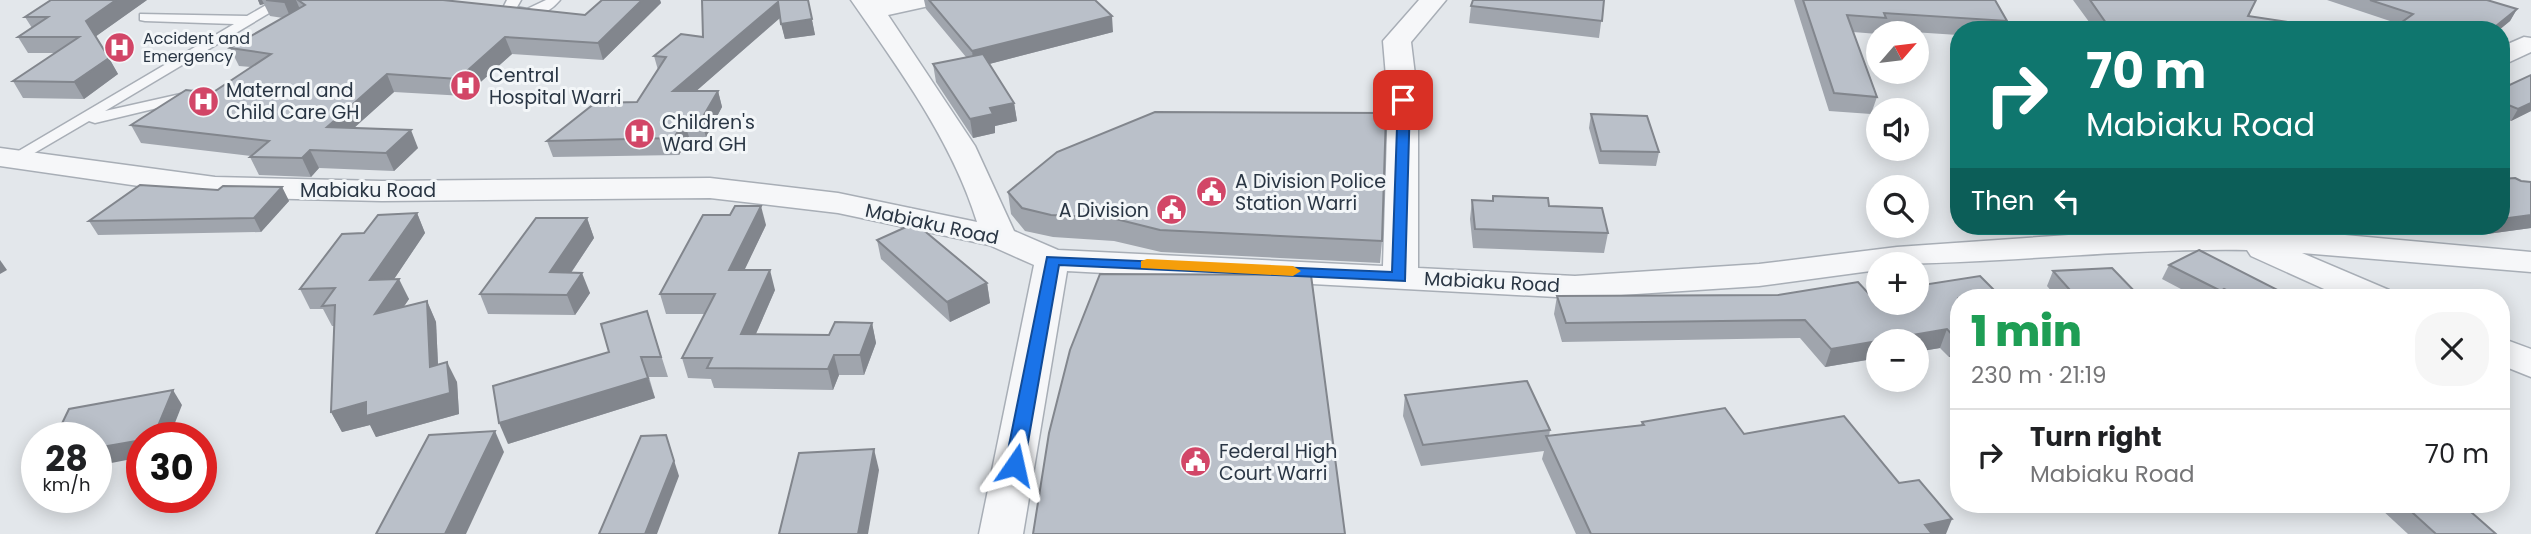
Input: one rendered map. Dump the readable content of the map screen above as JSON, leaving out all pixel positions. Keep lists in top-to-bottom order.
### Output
{
  "streets": {
    "street": ["Mabiaku Road"]
  },
  "places": {
    "hospital": [
      "Accident and Emergency",
      "Central Hospital Warri",
      "Maternal and Child Care GH",
      "Children's Ward GH"
    ],
    "public building": ["A Division Police Station Warri", "A Division", "Federal High Court Warri"]
  },
  "north": "top right",
  "page": {
    "map_buttons": ["+", "−"],
    "turn": ["70 m", "Mabiaku Road"],
    "then": "Then",
    "heading": ["1 min", "230 m · 21:19"],
    "list": [
      {
        "name": "Turn right",
        "note": "Mabiaku Road",
        "value": "70 m"
      }
    ],
    "speed": "28 km/h",
    "limit": "30"
  }
}
